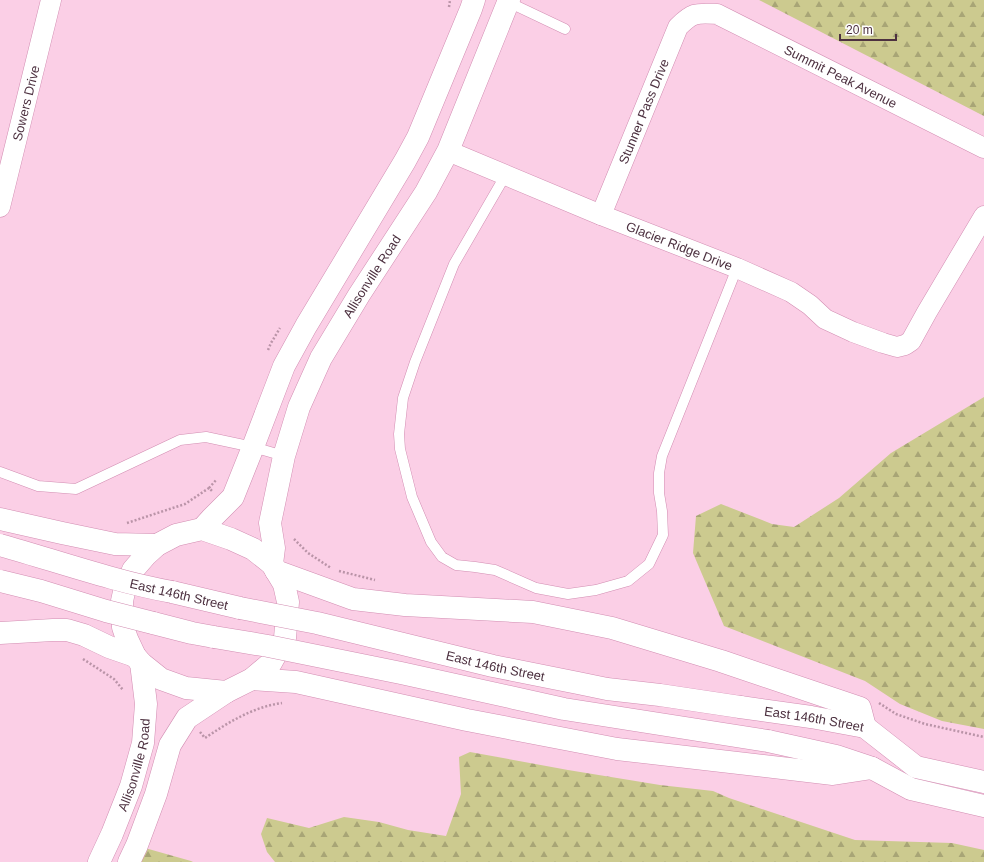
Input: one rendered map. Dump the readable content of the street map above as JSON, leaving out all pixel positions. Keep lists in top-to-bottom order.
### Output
{
  "streets": {
    "main road": ["Allisonville Road", "East 146th Street"],
    "street": [
      "Summit Peak Avenue",
      "Sowers Drive",
      "Stunner Pass Drive",
      "Glacier Ridge Drive"
    ]
  },
  "crossings": [
    ["Summit Peak Avenue", "Stunner Pass Drive"],
    ["Stunner Pass Drive", "Glacier Ridge Drive"],
    ["Glacier Ridge Drive", "Allisonville Road"]
  ],
  "scale_bar": "20 m"
}
